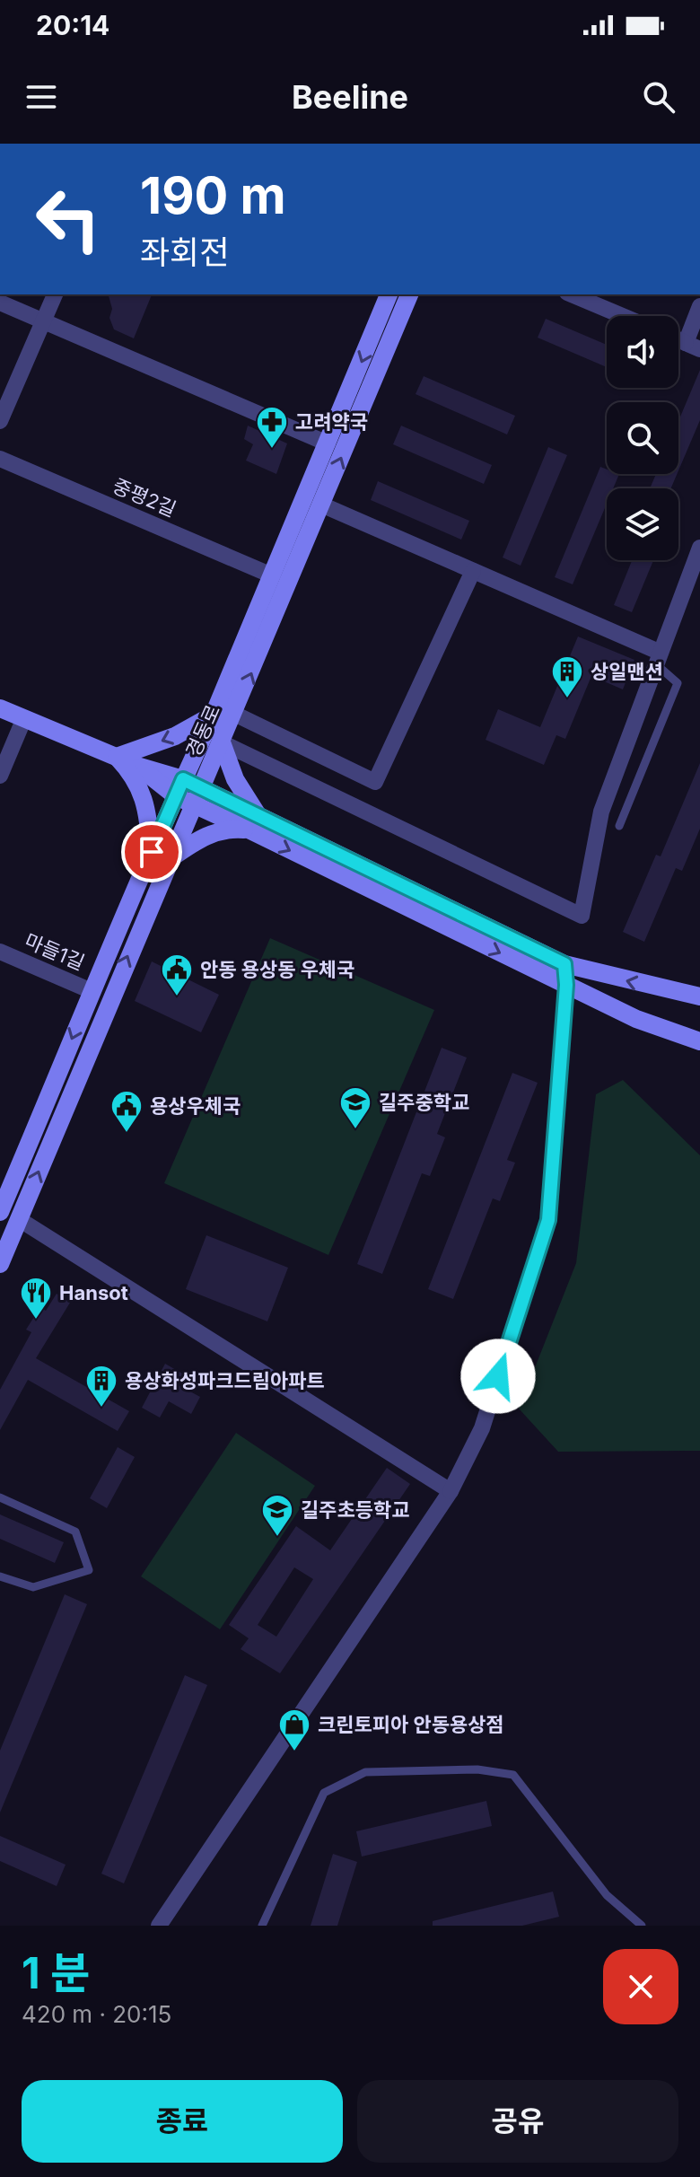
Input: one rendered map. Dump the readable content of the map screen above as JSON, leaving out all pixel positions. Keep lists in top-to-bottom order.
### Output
{
  "streets": {
    "street": ["중평2길", "경동로", "마들1길"]
  },
  "crossings": [
    ["중평2길", "경동로"],
    ["경동로", "마들1길"]
  ],
  "places": {
    "pharmacy": ["고려약국"],
    "building": ["상일맨션", "용상화성파크드림아파트"],
    "public building": ["안동 용상동 우체국", "용상우체국"],
    "school or university": ["길주중학교", "길주초등학교"],
    "restaurant": ["Hansot"],
    "shop": ["크린토피아 안동용상점"]
  },
  "page": {
    "status": "20:14",
    "header": "Beeline",
    "turn": ["190 m", "좌회전"],
    "heading": ["1 분", "420 m · 20:15"],
    "buttons": ["종료", "공유"]
  }
}
